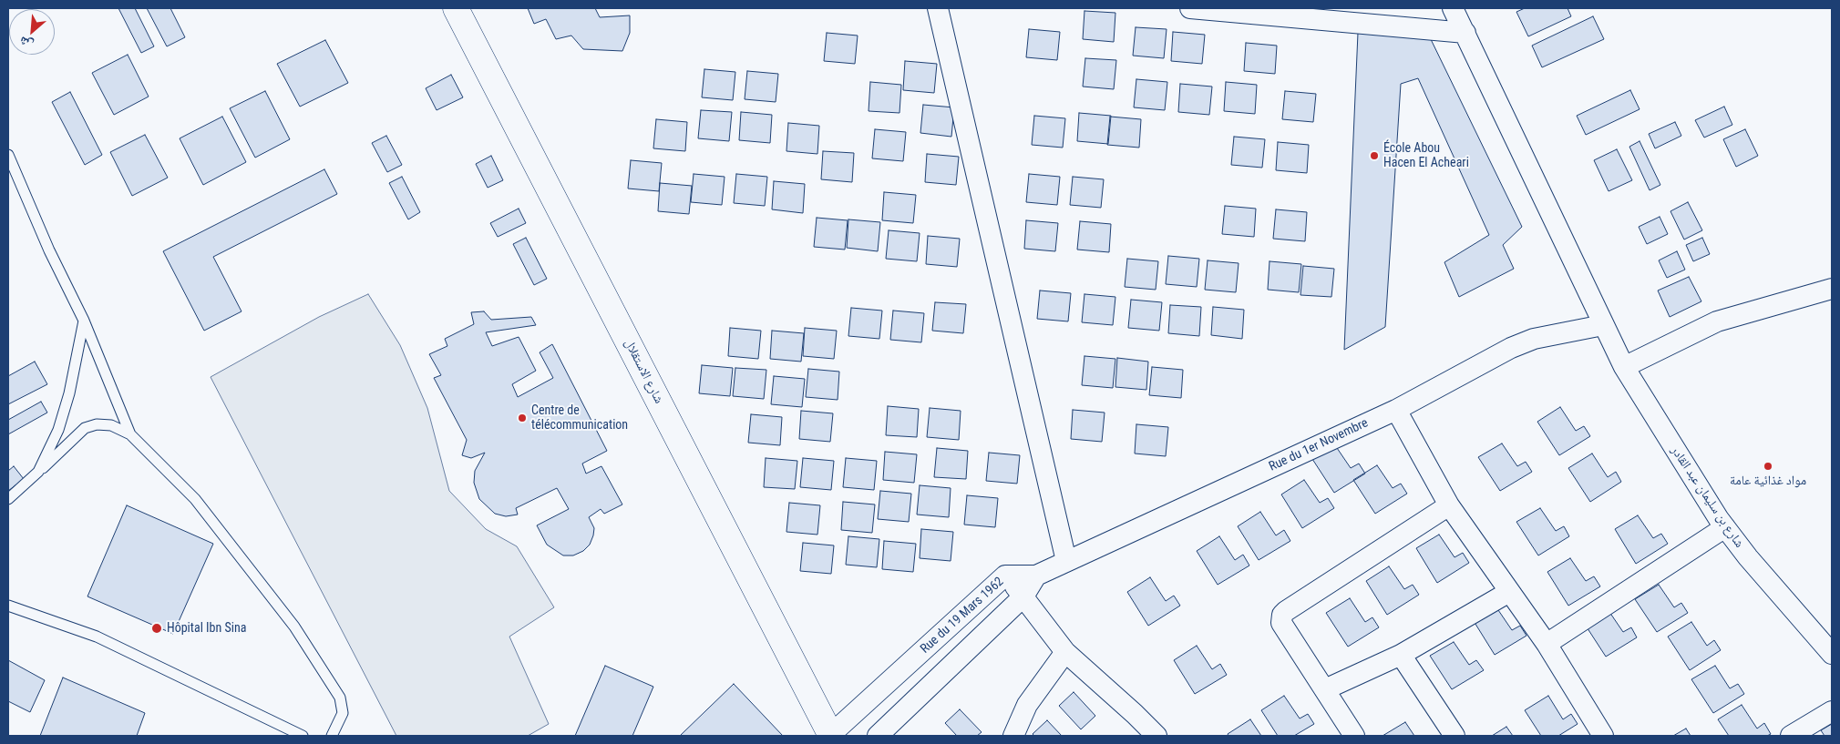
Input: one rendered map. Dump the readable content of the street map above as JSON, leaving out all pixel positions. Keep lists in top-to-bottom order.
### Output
{
  "streets": {
    "street": [
      "شارع الاستقلال",
      "Rue du 1er Novembre",
      "شارع بن سليمان عبد القادر",
      "Rue du 19 Mars 1962"
    ]
  },
  "crossings": [
    ["شارع الاستقلال", "Rue du 19 Mars 1962"],
    ["Rue du 1er Novembre", "شارع بن سليمان عبد القادر"],
    ["Rue du 1er Novembre", "Rue du 19 Mars 1962"]
  ],
  "places": [
    "École Abou Hacen El Acheari",
    "Centre de télécommunication",
    "مواد غذائية عامة",
    "Hôpital Ibn Sina"
  ],
  "north": "bottom left"
}
